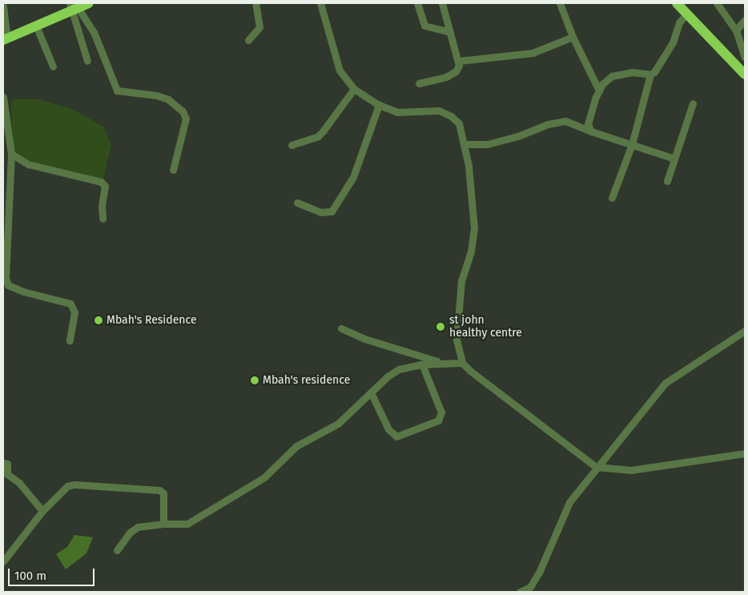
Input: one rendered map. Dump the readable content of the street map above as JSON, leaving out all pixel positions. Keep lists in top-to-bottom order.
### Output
{
  "places": ["Mbah's Residence", "st john healthy centre", "Mbah's residence"],
  "scale_bar": "100 m"
}
